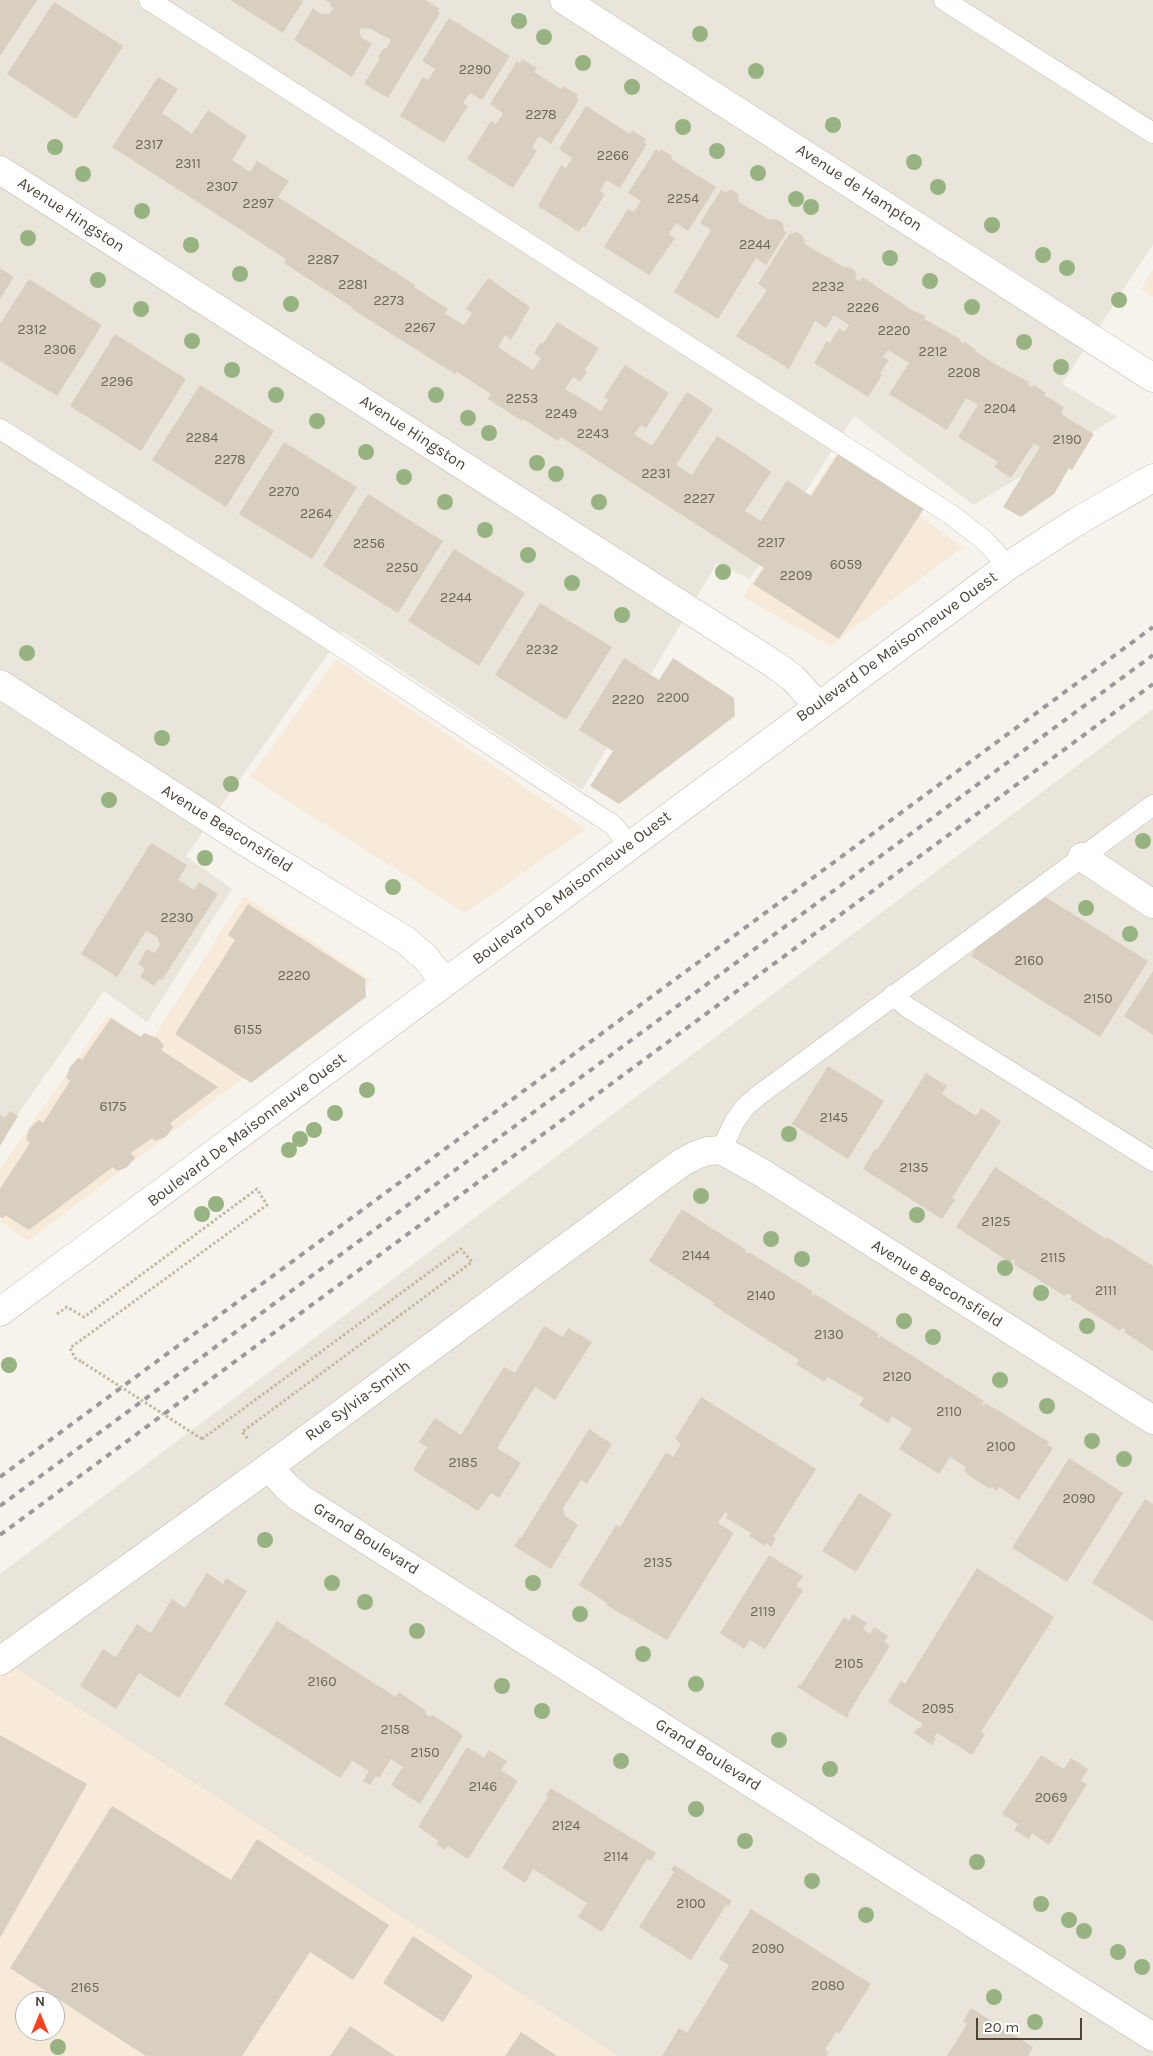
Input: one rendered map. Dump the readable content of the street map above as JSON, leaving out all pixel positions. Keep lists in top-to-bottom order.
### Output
{
  "streets": {
    "street": [
      "Avenue de Hampton",
      "Avenue Hingston",
      "Boulevard De Maisonneuve Ouest",
      "Avenue Beaconsfield",
      "Rue Sylvia-Smith",
      "Grand Boulevard"
    ]
  },
  "crossings": [
    ["Avenue Hingston", "Boulevard De Maisonneuve Ouest"],
    ["Boulevard De Maisonneuve Ouest", "Avenue Beaconsfield"],
    ["Avenue Beaconsfield", "Rue Sylvia-Smith"],
    ["Rue Sylvia-Smith", "Grand Boulevard"]
  ],
  "house_numbers": [
    "2290",
    "2278",
    "2317",
    "2266",
    "2311",
    "2307",
    "2254",
    "2297",
    "2244",
    "2287",
    "2281",
    "2232",
    "2273",
    "2226",
    "2267",
    "2312",
    "2220",
    "2306",
    "2212",
    "2208",
    "2296",
    "2253",
    "2204",
    "2249",
    "2243",
    "2284",
    "2190",
    "2278",
    "2231",
    "2270",
    "2227",
    "2264",
    "2217",
    "2256",
    "6059",
    "2250",
    "2209",
    "2244",
    "2232",
    "2200",
    "2220",
    "2230",
    "2160",
    "2220",
    "2150",
    "6155",
    "6175",
    "2145",
    "2135",
    "2125",
    "2144",
    "2115",
    "2111",
    "2140",
    "2130",
    "2120",
    "2110",
    "2100",
    "2185",
    "2090",
    "2135",
    "2119",
    "2105",
    "2160",
    "2095",
    "2158",
    "2150",
    "2146",
    "2069",
    "2124",
    "2114",
    "2100",
    "2090",
    "2080",
    "2165"
  ],
  "scale_bar": "20 m",
  "north": "top"
}
